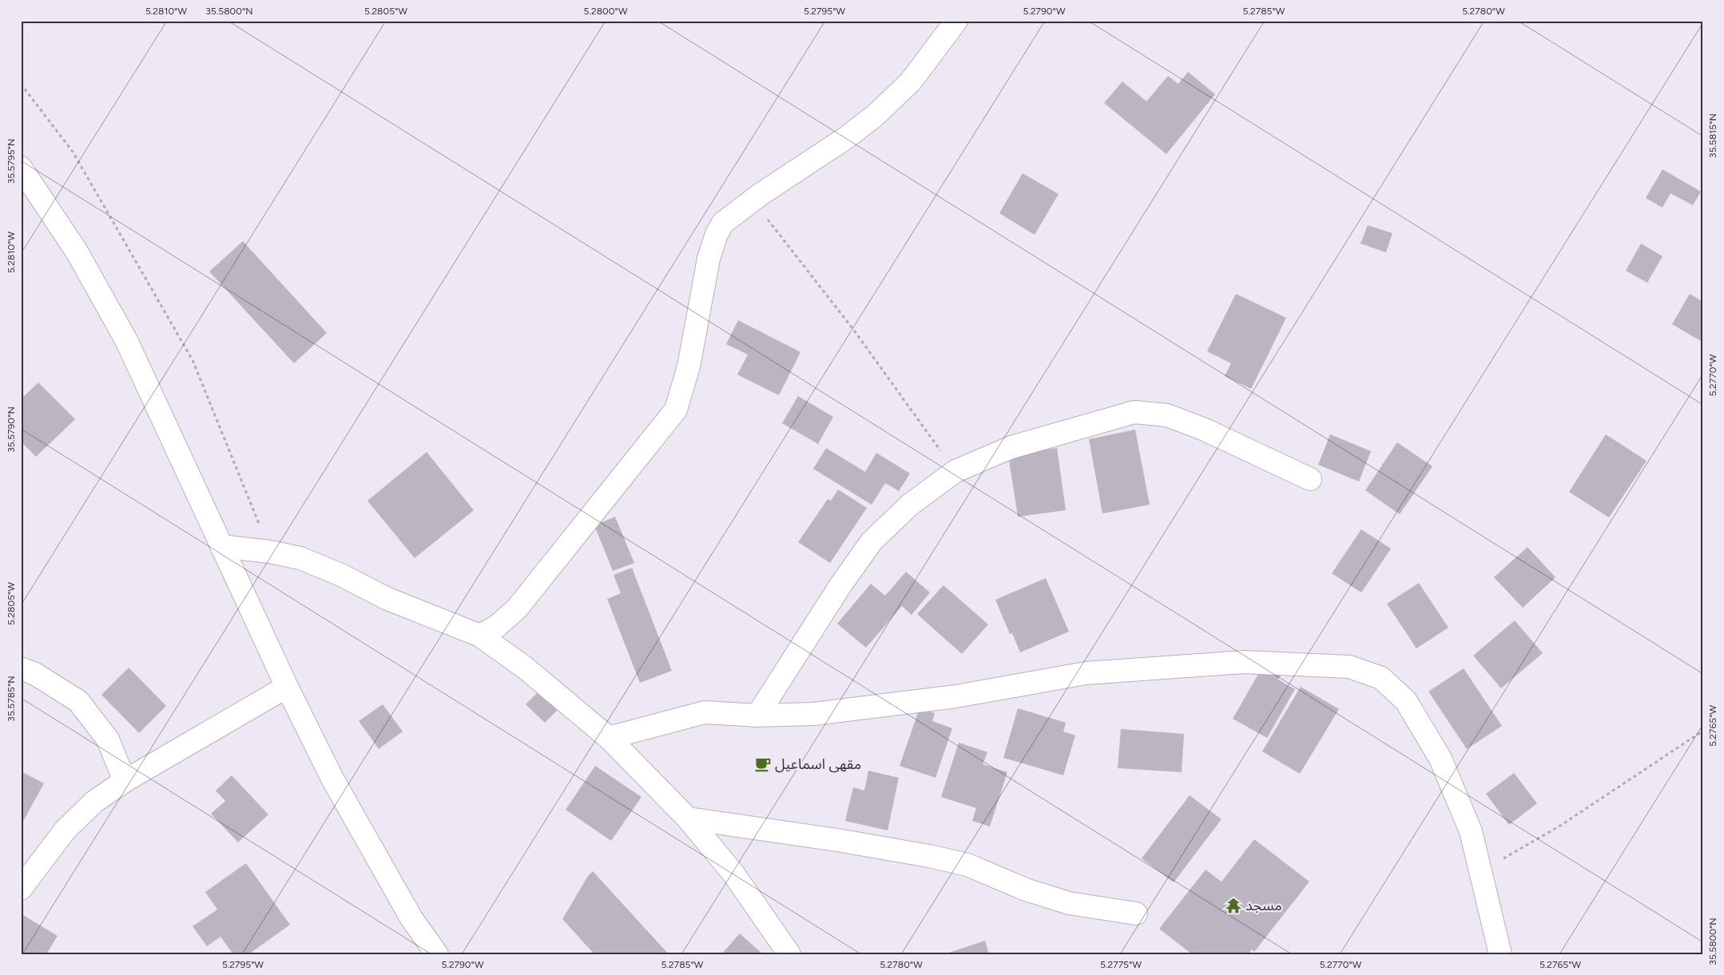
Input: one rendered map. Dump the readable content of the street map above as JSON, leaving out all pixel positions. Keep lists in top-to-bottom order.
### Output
{
  "places": {
    "cafe": ["مقهى اسماعيل"],
    "temple": ["مسجد"]
  },
  "coordinates": [
    "5.2810°W",
    "35.5800°N",
    "5.2805°W",
    "5.2800°W",
    "5.2795°W",
    "5.2790°W",
    "5.2785°W",
    "5.2780°W",
    "35.5815°N",
    "35.5795°N",
    "5.2770°W",
    "35.5790°N",
    "35.5785°N",
    "5.2765°W",
    "5.2775°W"
  ]
}
